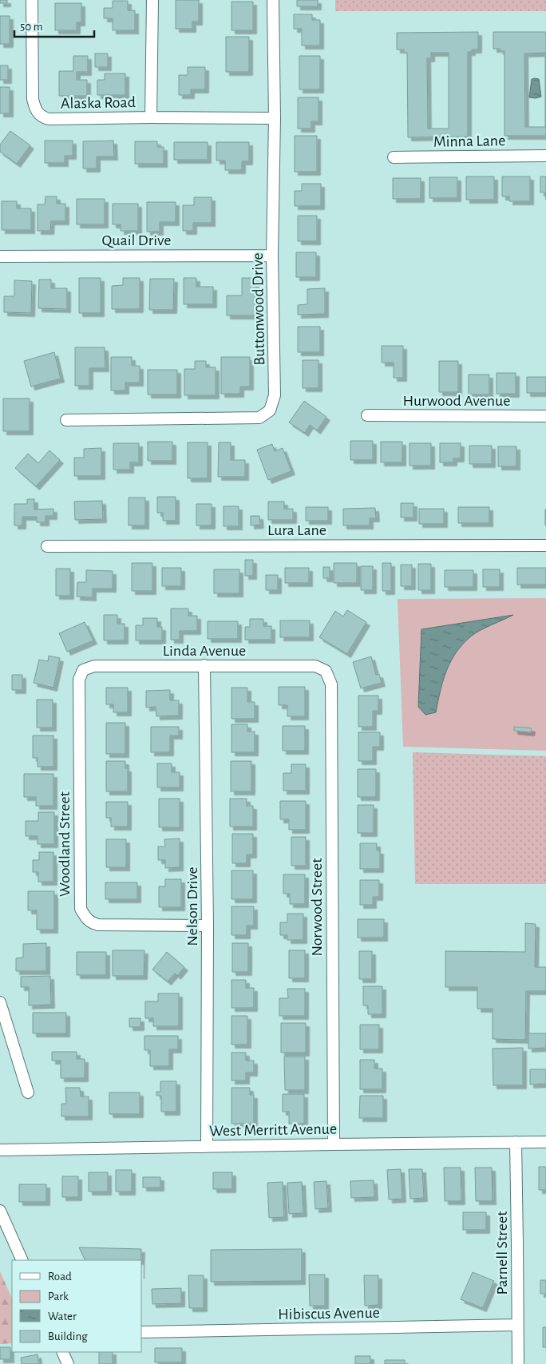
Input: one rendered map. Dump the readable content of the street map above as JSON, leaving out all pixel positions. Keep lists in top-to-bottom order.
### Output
{
  "streets": {
    "street": [
      "Alaska Road",
      "Minna Lane",
      "Quail Drive",
      "Buttonwood Drive",
      "Hurwood Avenue",
      "Lura Lane",
      "Linda Avenue",
      "Woodland Street",
      "Nelson Drive",
      "Norwood Street",
      "West Merritt Avenue",
      "Parnell Street",
      "Hibiscus Avenue"
    ]
  },
  "crossings": [
    ["Alaska Road", "Buttonwood Drive"],
    ["Quail Drive", "Buttonwood Drive"],
    ["Linda Avenue", "Woodland Street"],
    ["Linda Avenue", "Nelson Drive"],
    ["Linda Avenue", "Norwood Street"],
    ["Woodland Street", "Nelson Drive"],
    ["Nelson Drive", "West Merritt Avenue"],
    ["Norwood Street", "West Merritt Avenue"],
    ["West Merritt Avenue", "Parnell Street"],
    ["Parnell Street", "Hibiscus Avenue"]
  ],
  "legend": [
    "Road",
    "Park",
    "Water",
    "Building"
  ],
  "scale_bar": "50 m"
}
